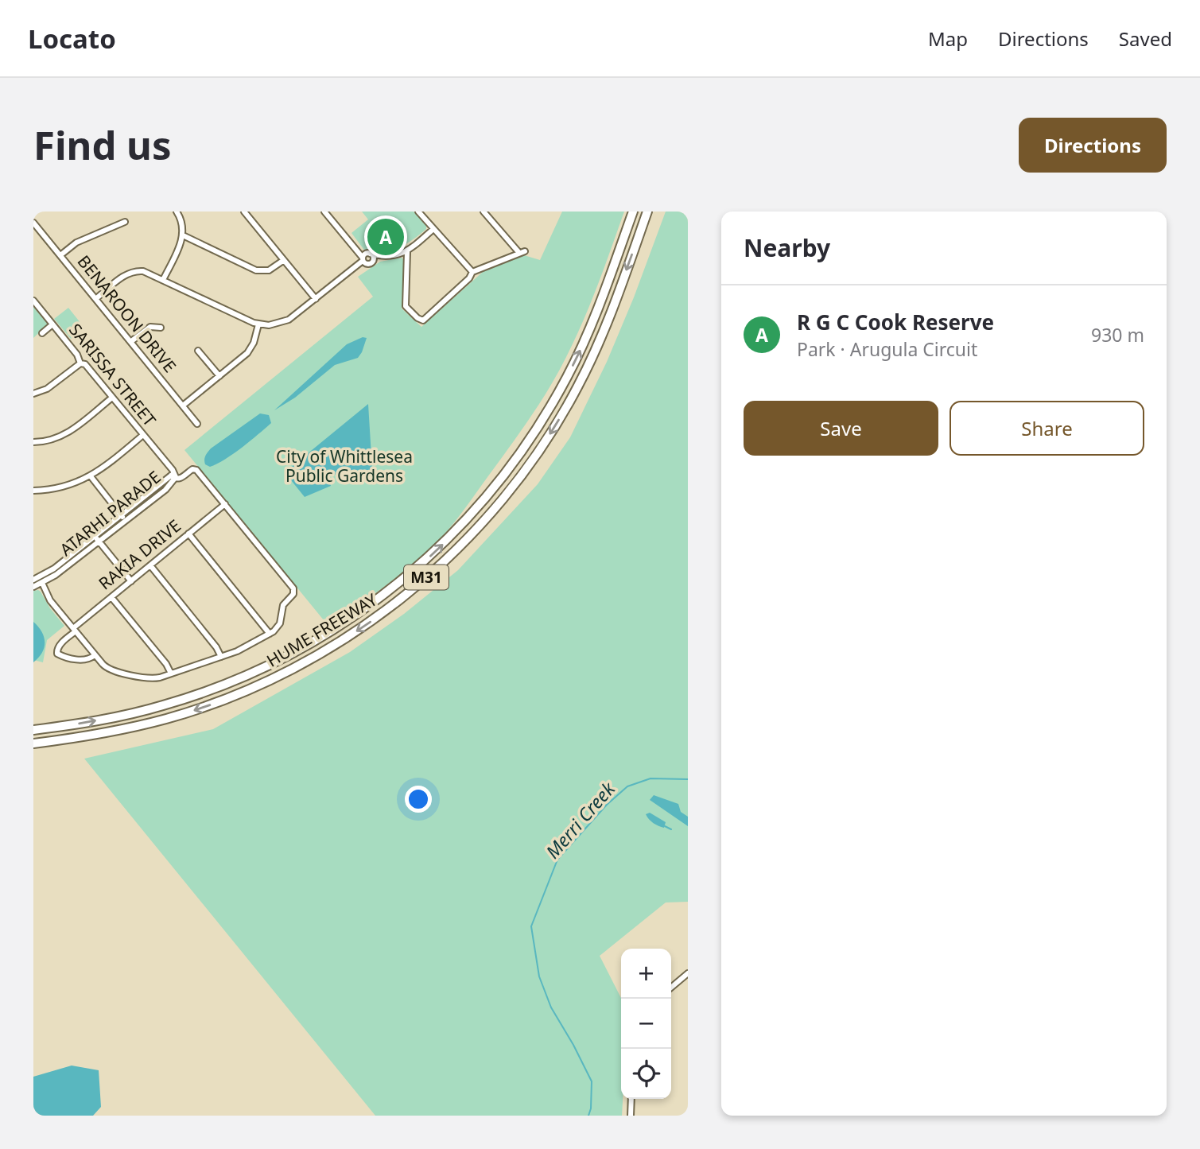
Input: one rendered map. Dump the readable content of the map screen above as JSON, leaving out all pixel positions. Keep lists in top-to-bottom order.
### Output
{
  "streets": {
    "highway": ["M31", "HUME FREEWAY"],
    "street": [
      "BENAROON DRIVE",
      "SARISSA STREET",
      "ATARHI PARADE",
      "RAKIA DRIVE"
    ]
  },
  "crossings": [
    ["SARISSA STREET", "ATARHI PARADE"],
    ["ATARHI PARADE", "RAKIA DRIVE"]
  ],
  "water": ["Merri Creek"],
  "parks": ["City of Whittlesea Public Gardens"],
  "page": {
    "header": "Locato",
    "nav": ["Map", "Directions", "Saved"],
    "buttons": [
      "Directions",
      ["Save", "Share"]
    ],
    "title": "Find us",
    "heading": "Nearby",
    "pins": "A",
    "list": [
      {
        "mark": "A",
        "name": "R G C Cook Reserve",
        "note": "Park · Arugula Circuit",
        "value": "930 m"
      }
    ],
    "map_buttons": ["+", "−"]
  }
}
